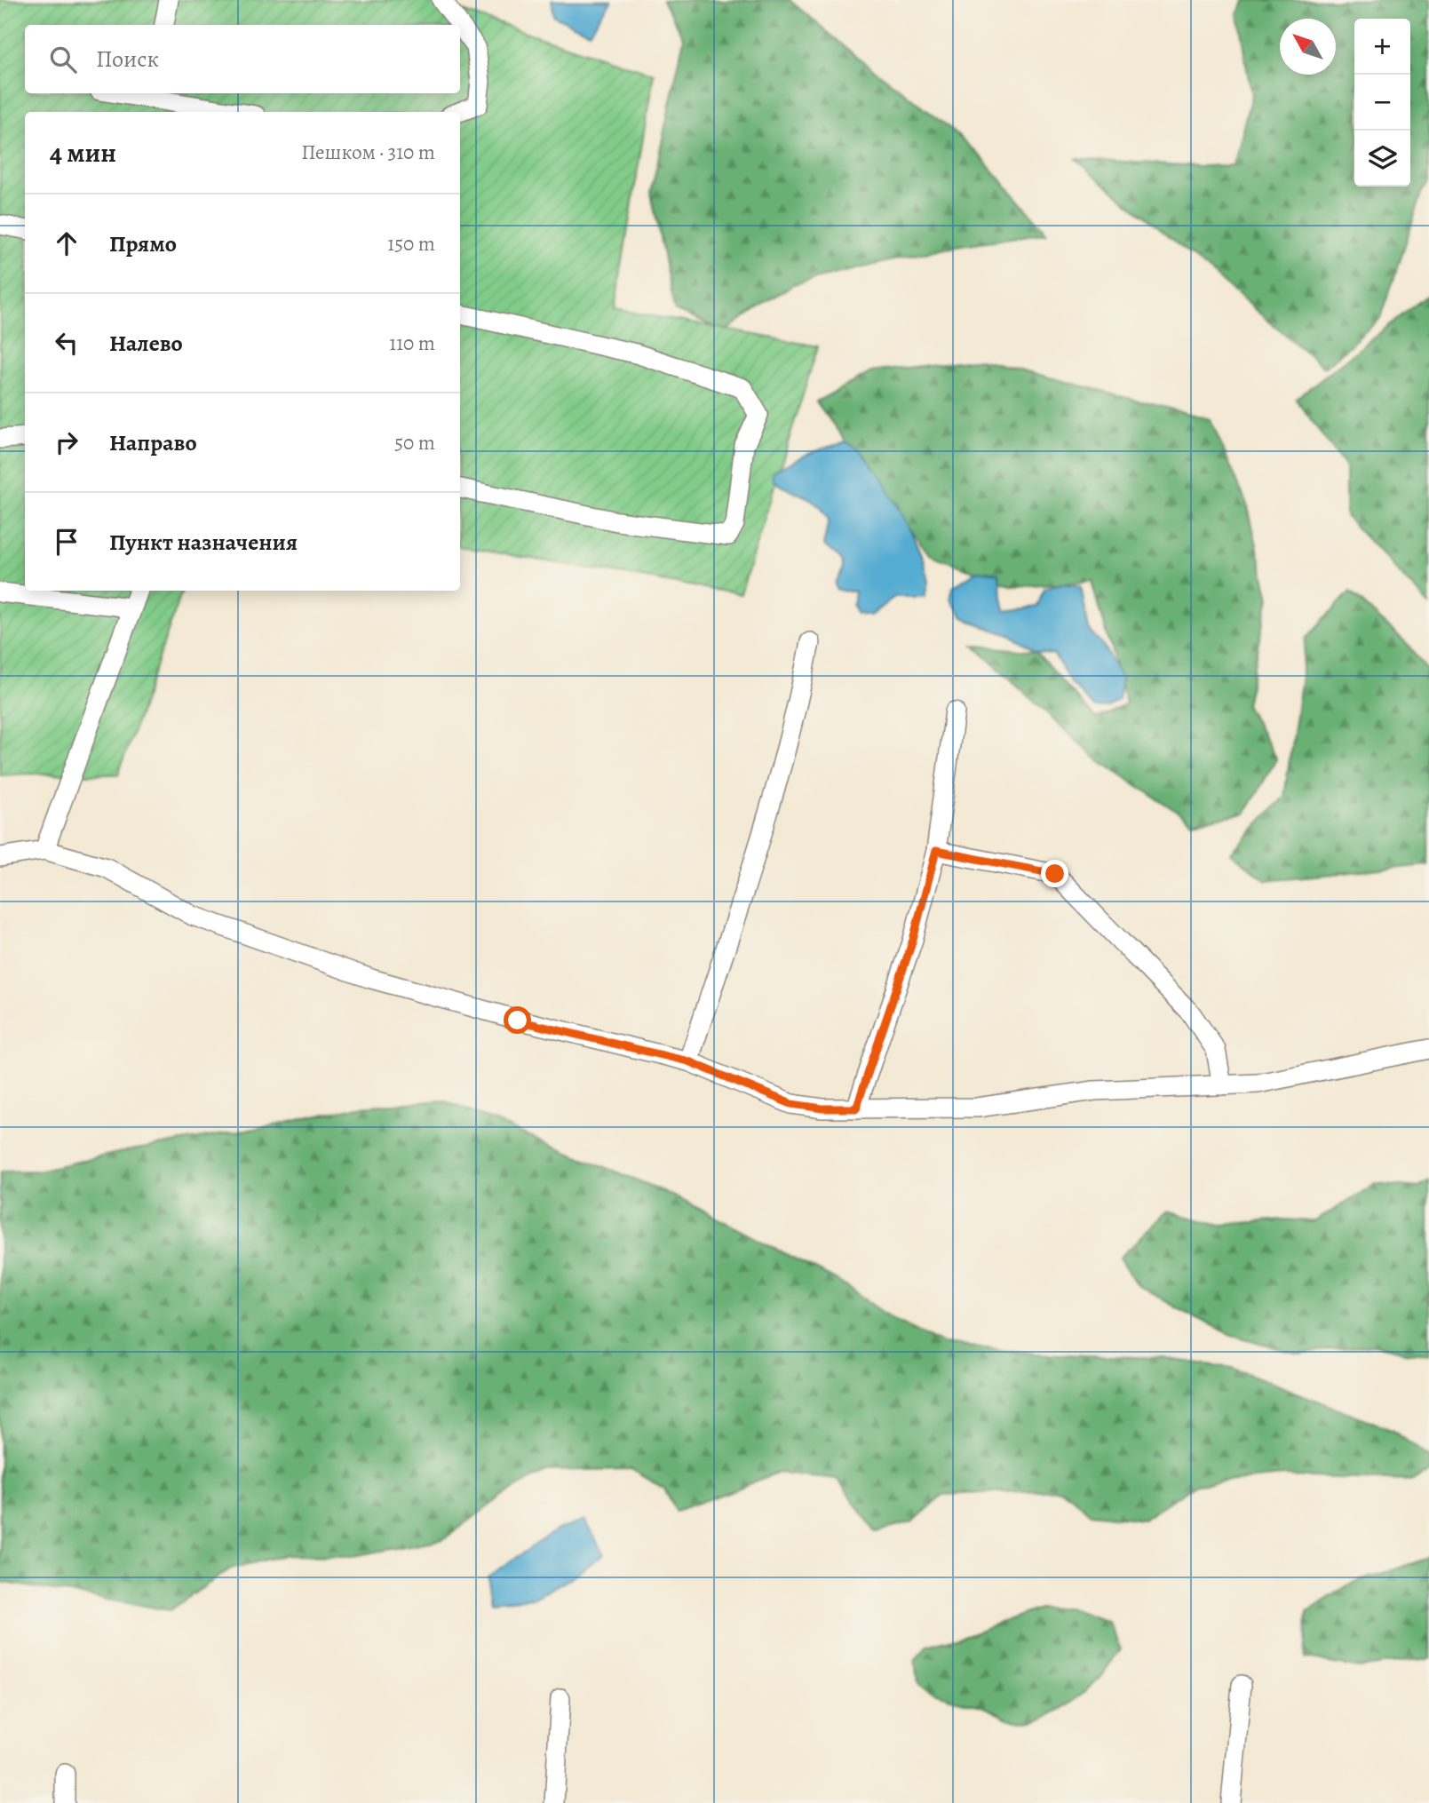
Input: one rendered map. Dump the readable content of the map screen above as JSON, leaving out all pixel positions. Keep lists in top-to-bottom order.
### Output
{
  "north": "top left",
  "page": {
    "map_buttons": ["+", "−"],
    "search": "Поиск",
    "heading": ["4 мин", "Пешком · 310 m"],
    "list": [
      ["Прямо", "150 m"],
      ["Налево", "110 m"],
      ["Направо", "50 m"],
      "Пункт назначения"
    ]
  }
}
